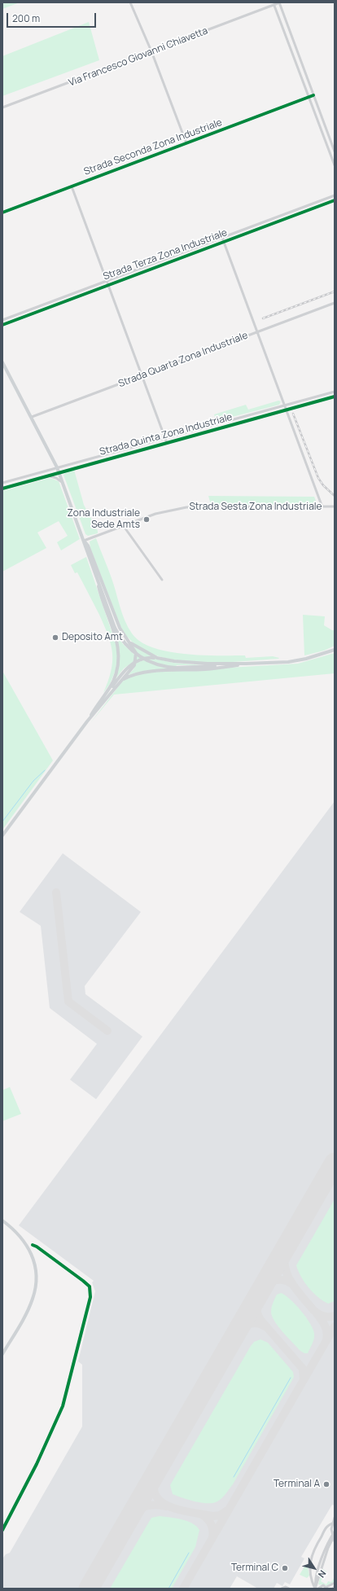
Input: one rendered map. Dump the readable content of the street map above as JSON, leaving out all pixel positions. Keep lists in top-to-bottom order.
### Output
{
  "streets": {
    "street": [
      "Via Francesco Giovanni Chiavetta",
      "Strada Seconda Zona Industriale",
      "Strada Terza Zona Industriale",
      "Strada Quarta Zona Industriale",
      "Strada Quinta Zona Industriale",
      "Strada Sesta Zona Industriale"
    ]
  },
  "places": [
    "Zona Industriale Sede Amts",
    "Deposito Amt",
    "Terminal A",
    "Terminal C"
  ],
  "scale_bar": "200 m",
  "north": "bottom right"
}
